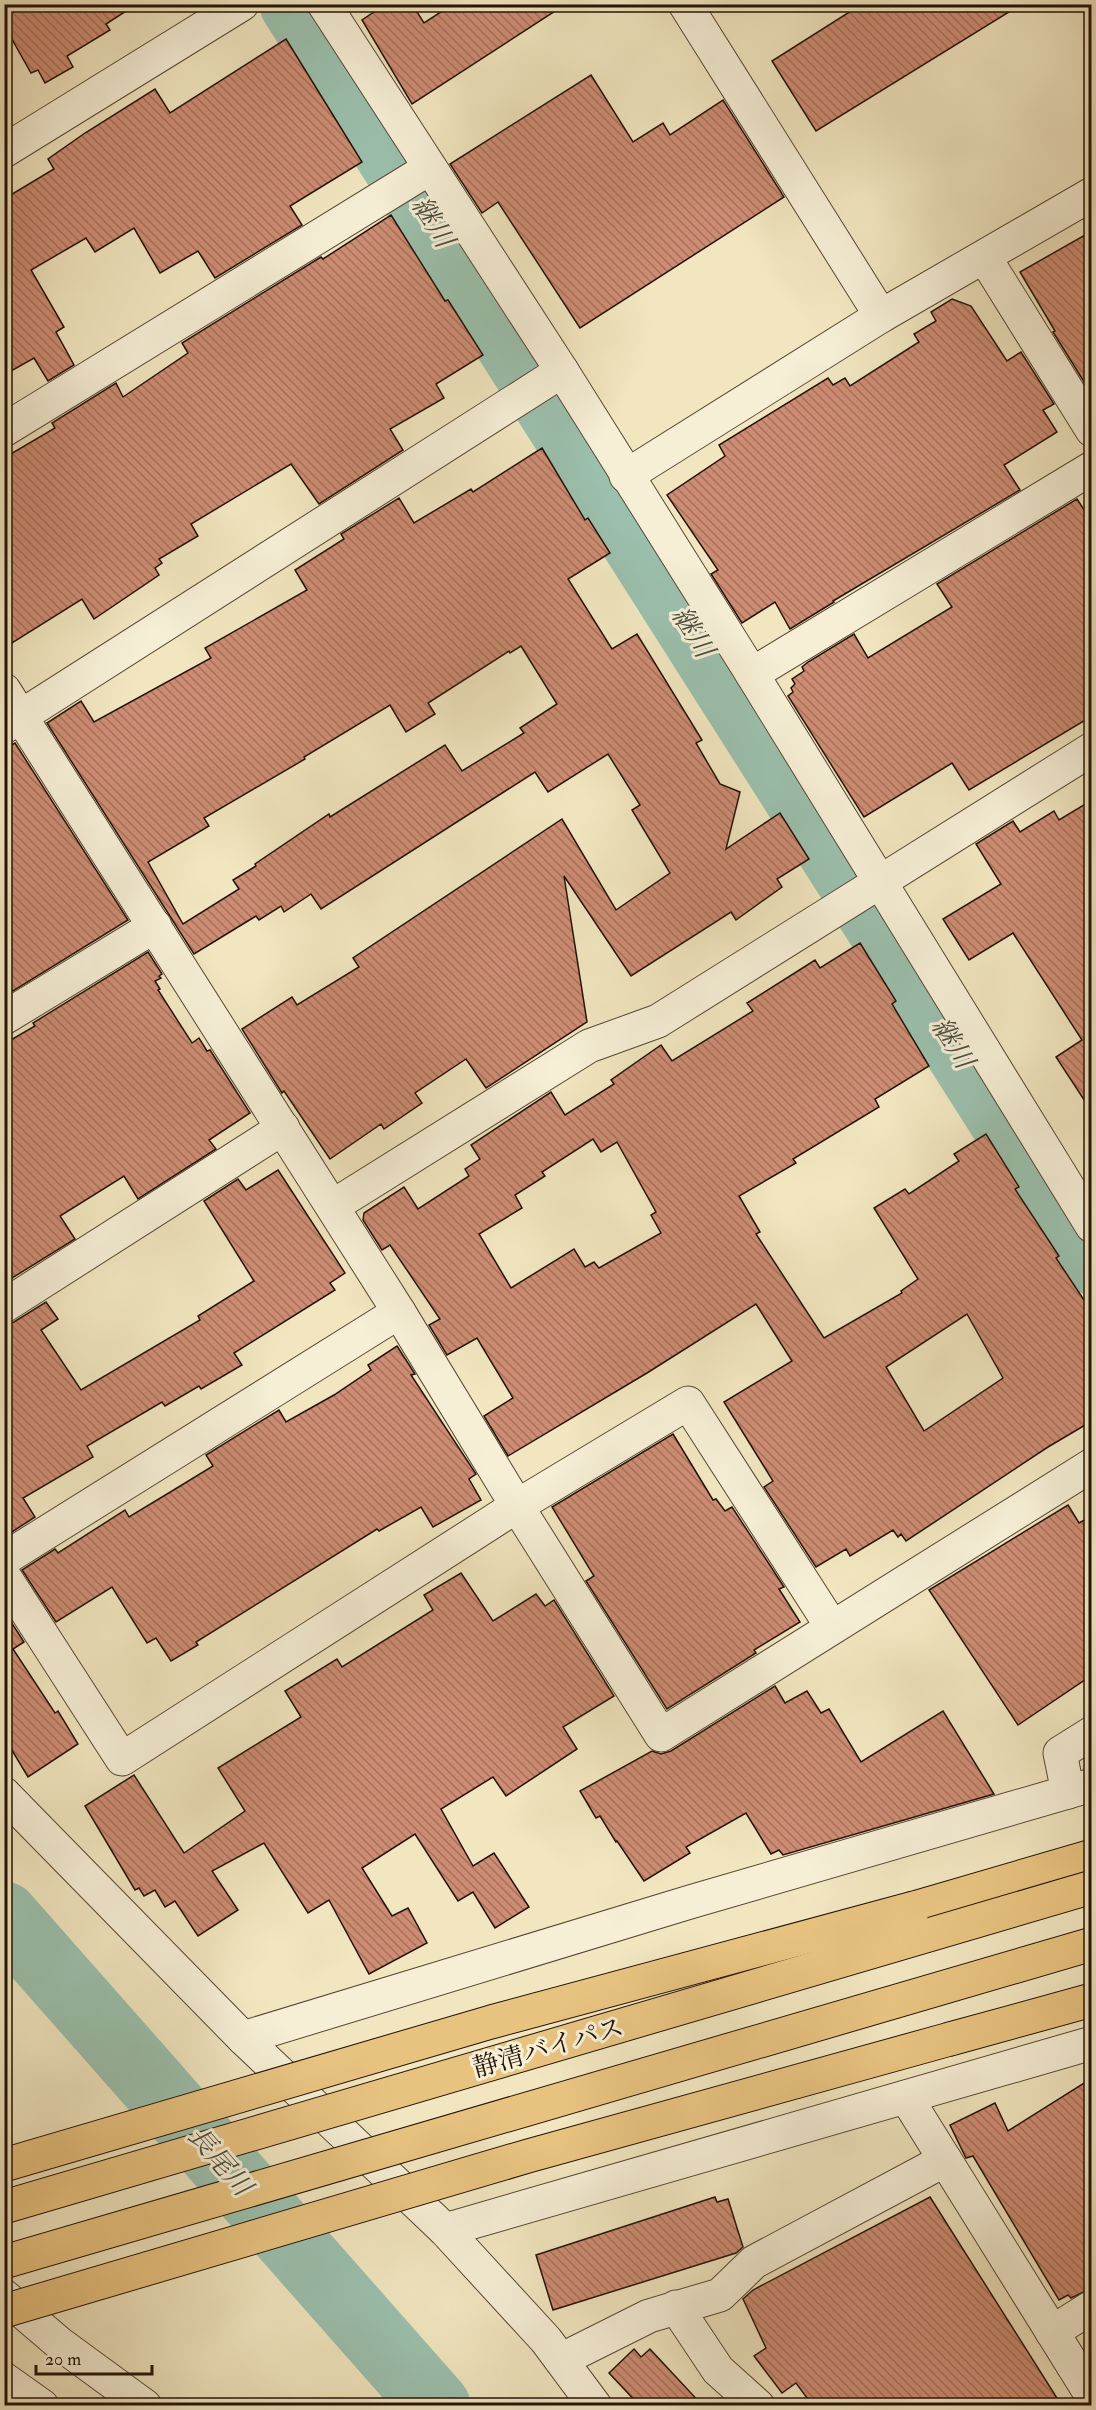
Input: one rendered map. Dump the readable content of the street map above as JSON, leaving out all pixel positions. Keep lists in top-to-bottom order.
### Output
{
  "streets": {
    "highway": ["静清バイパス"]
  },
  "water": ["継川", "長尾川"],
  "scale_bar": "20 m"
}
